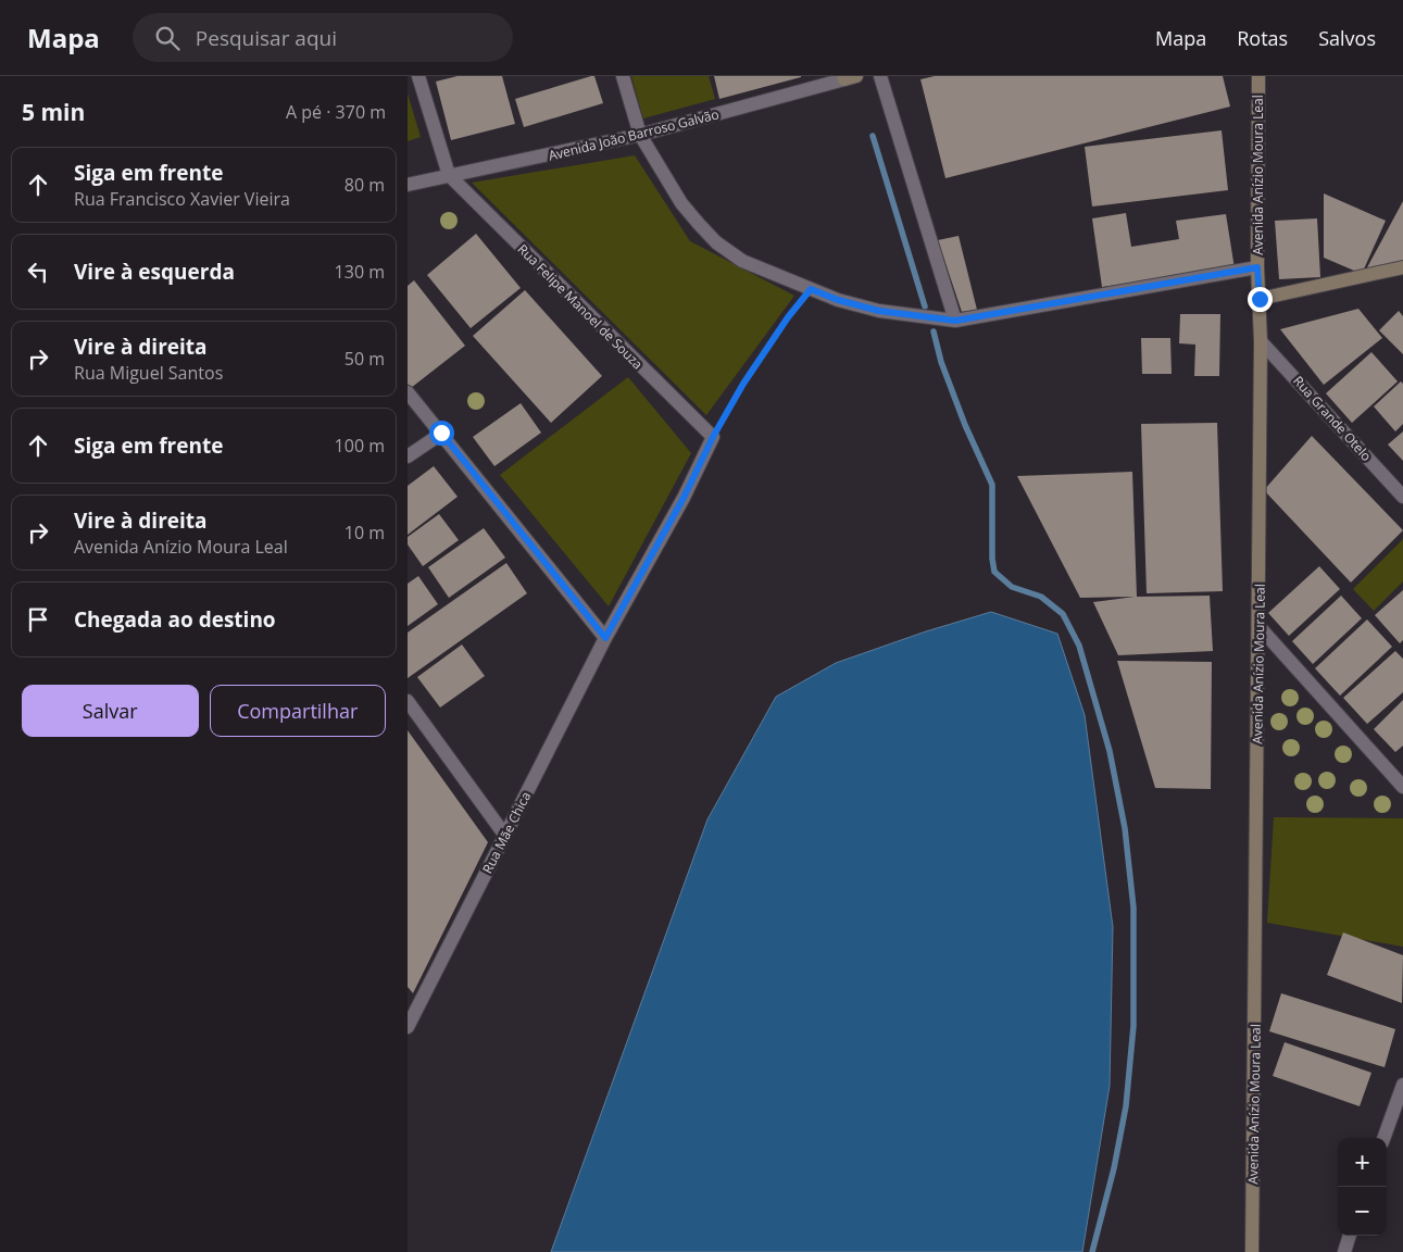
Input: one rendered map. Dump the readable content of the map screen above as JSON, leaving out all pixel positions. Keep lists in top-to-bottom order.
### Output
{
  "streets": {
    "street": [
      "Avenida João Barroso Galvão",
      "Avenida Anízio Moura Leal",
      "Rua Felipe Manoel de Souza",
      "Rua Grande Otelo",
      "Rua Mãe Chica"
    ]
  },
  "crossings": [
    ["Avenida João Barroso Galvão", "Rua Felipe Manoel de Souza"],
    ["Avenida Anízio Moura Leal", "Rua Grande Otelo"],
    ["Rua Felipe Manoel de Souza", "Rua Mãe Chica"]
  ],
  "page": {
    "header": "Mapa",
    "search": "Pesquisar aqui",
    "nav": ["Mapa", "Rotas", "Salvos"],
    "heading": ["5 min", "A pé · 370 m"],
    "list": [
      ["Siga em frente", "Rua Francisco Xavier Vieira", "80 m"],
      ["Vire à esquerda", "130 m"],
      ["Vire à direita", "Rua Miguel Santos", "50 m"],
      ["Siga em frente", "100 m"],
      ["Vire à direita", "Avenida Anízio Moura Leal", "10 m"],
      "Chegada ao destino"
    ],
    "buttons": ["Salvar", "Compartilhar"],
    "map_buttons": ["+", "−"]
  }
}
